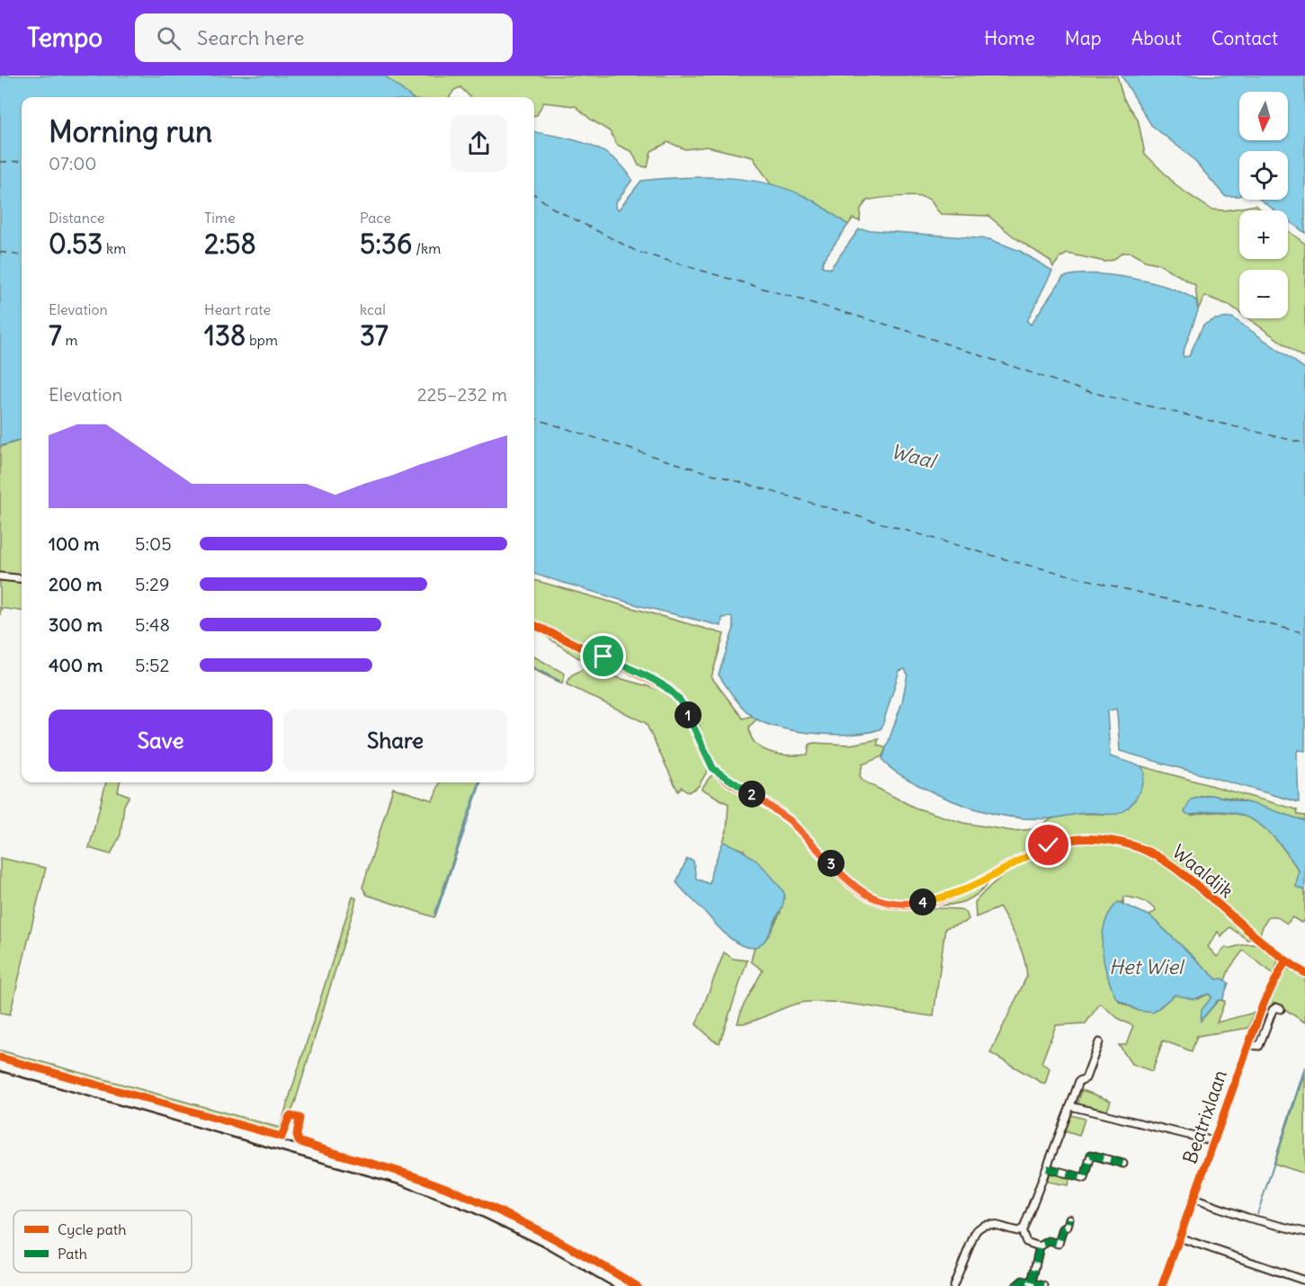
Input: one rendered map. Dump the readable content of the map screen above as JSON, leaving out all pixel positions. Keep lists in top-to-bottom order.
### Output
{
  "streets": {
    "street": ["Waaldijk", "Beatrixlaan"]
  },
  "crossings": [
    ["Waaldijk", "Beatrixlaan"]
  ],
  "water": ["Waal", "Het Wiel"],
  "legend": ["Cycle path", "Path"],
  "north": "bottom",
  "page": {
    "header": "Tempo",
    "search": "Search here",
    "nav": [
      "Home",
      "Map",
      "About",
      "Contact"
    ],
    "map_buttons": ["+", "−"],
    "heading": ["Morning run", "07:00"],
    "stats": [
      ["Distance", "0.53 km"],
      ["Time", "2:58"],
      ["Pace", "5:36 /km"],
      ["Elevation", "7 m"],
      ["Heart rate", "138 bpm"],
      ["kcal", "37"]
    ],
    "chart": ["Elevation", "225–232 m"],
    "list": [
      {
        "name": "100 m",
        "note": "5:05"
      },
      {
        "name": "200 m",
        "note": "5:29"
      },
      {
        "name": "300 m",
        "note": "5:48"
      },
      {
        "name": "400 m",
        "note": "5:52"
      }
    ],
    "buttons": ["Save", "Share"],
    "pins": [
      "1",
      "2",
      "3",
      "4"
    ]
  }
}
